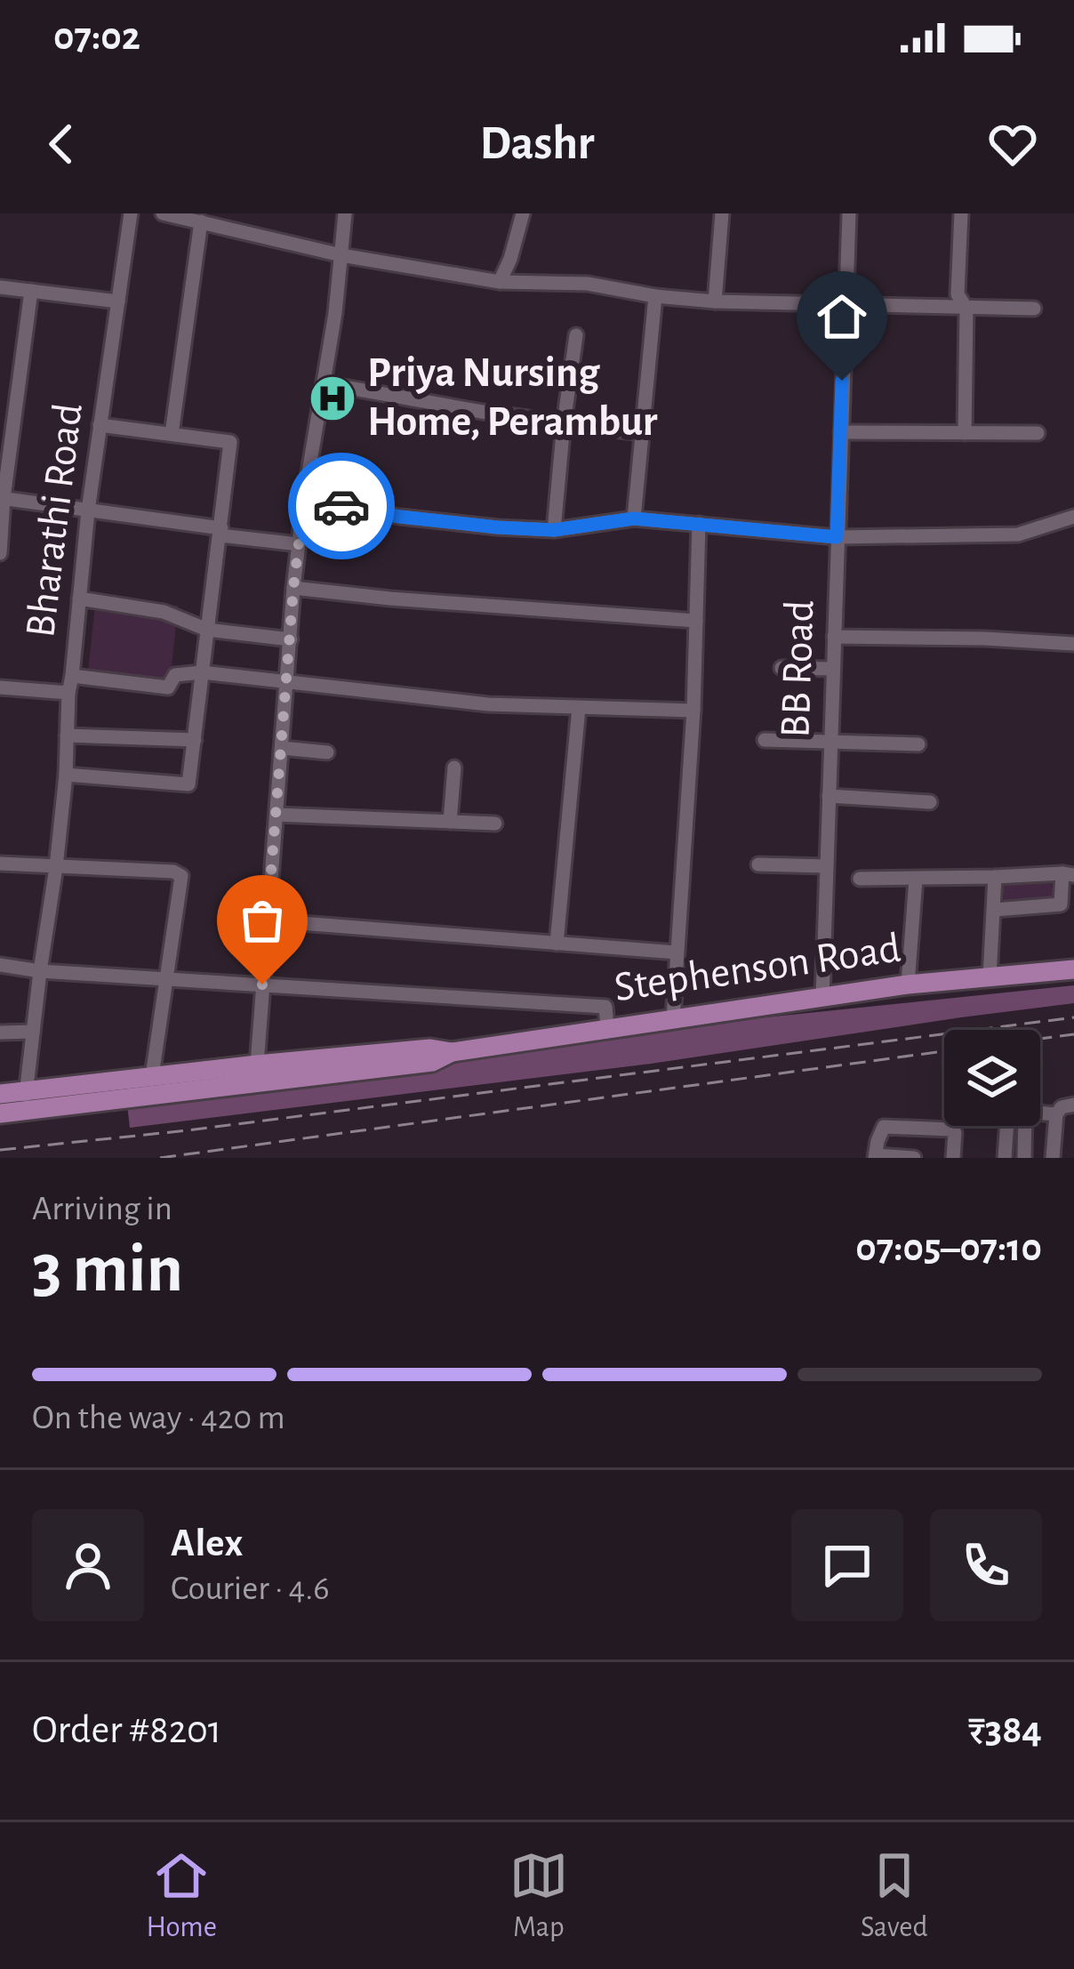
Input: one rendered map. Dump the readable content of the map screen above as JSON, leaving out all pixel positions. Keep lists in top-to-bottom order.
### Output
{
  "streets": {
    "main road": ["Stephenson Road"],
    "street": ["Bharathi Road", "BB Road"]
  },
  "crossings": [
    ["BB Road", "Stephenson Road"]
  ],
  "places": {
    "hospital": ["Priya Nursing Home, Perambur"]
  },
  "page": {
    "status": "07:02",
    "header": "Dashr",
    "heading": ["3 min", "Arriving in", "07:05–07:10"],
    "panel": [
      "Alex",
      "Courier · 4.6",
      "Order #8201",
      "₹384"
    ],
    "bar": "On the way · 420 m",
    "tabs": ["Home", "Map", "Saved"]
  }
}
